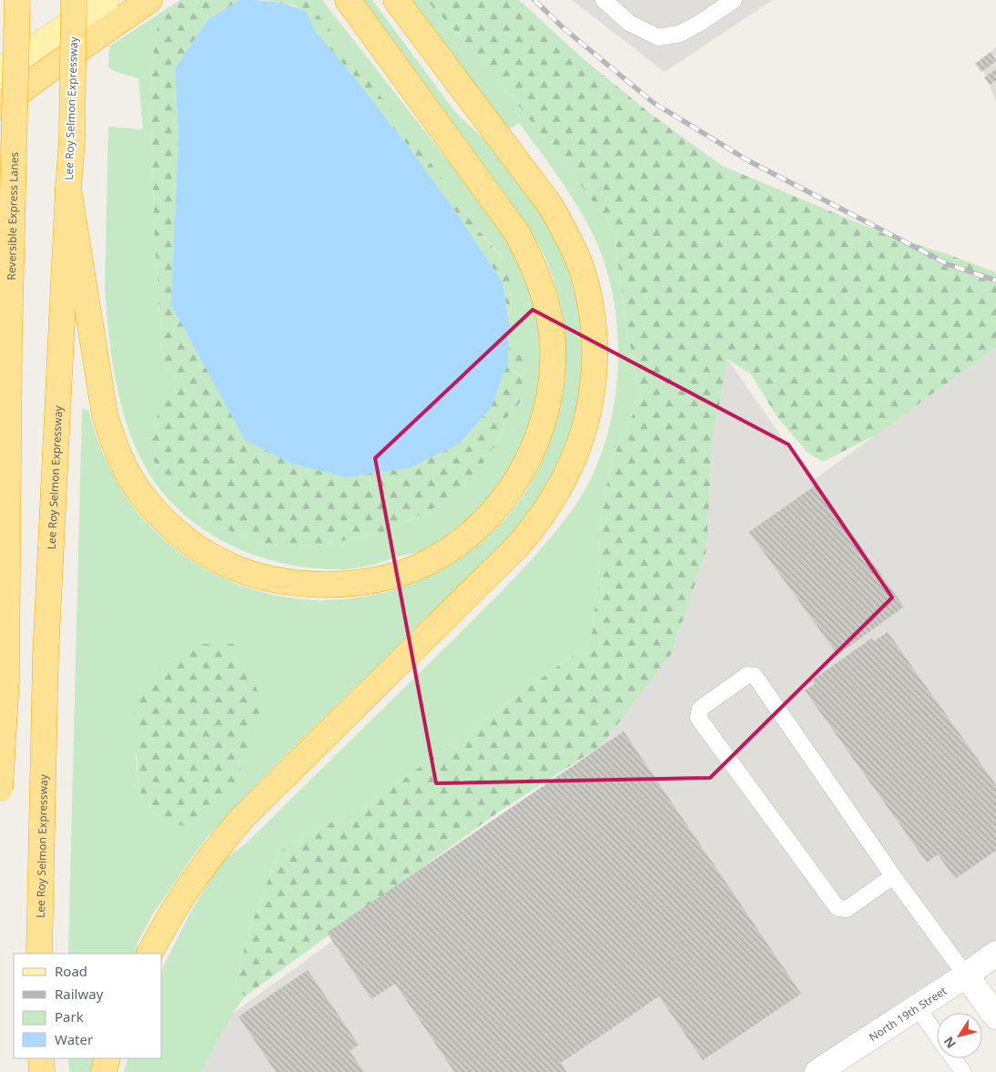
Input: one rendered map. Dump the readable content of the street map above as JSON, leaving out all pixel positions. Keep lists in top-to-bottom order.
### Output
{
  "streets": {
    "highway": ["Lee Roy Selmon Expressway", "Reversible Express Lanes"],
    "street": ["North 19th Street"]
  },
  "legend": [
    "Road",
    "Railway",
    "Park",
    "Water"
  ],
  "north": "bottom left"
}
